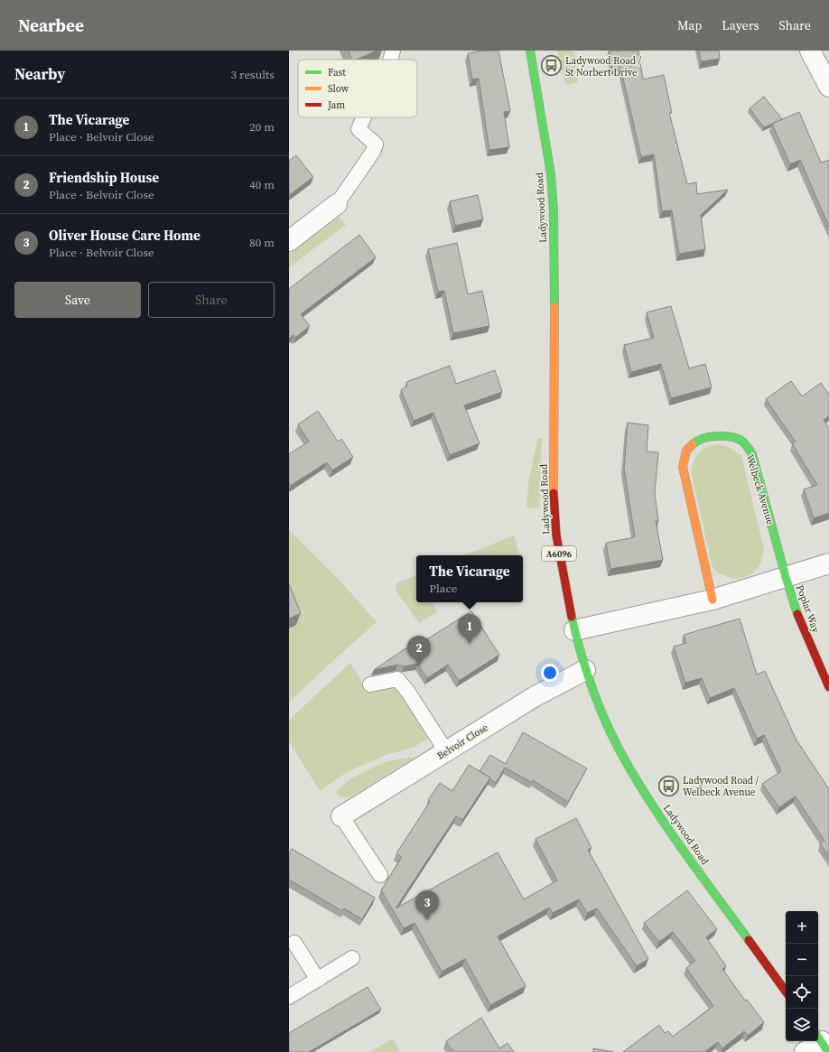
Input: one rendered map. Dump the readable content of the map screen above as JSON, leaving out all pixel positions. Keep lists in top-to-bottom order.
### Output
{
  "streets": {
    "main road": [
      "Ladywood Road",
      "Welbeck Avenue",
      "A6096",
      "Poplar Way"
    ],
    "street": ["Belvoir Close"]
  },
  "crossings": [
    ["Ladywood Road", "Belvoir Close"],
    ["Welbeck Avenue", "Poplar Way"]
  ],
  "places": {
    "bus stop": ["Ladywood Road / St Norbert Drive", "Ladywood Road / Welbeck Avenue"]
  },
  "legend": ["Fast", "Slow", "Jam"],
  "page": {
    "header": "Nearbee",
    "nav": ["Map", "Layers", "Share"],
    "heading": ["Nearby", "3 results"],
    "list": [
      {
        "mark": "1",
        "name": "The Vicarage",
        "note": "Place · Belvoir Close",
        "value": "20 m"
      },
      {
        "mark": "2",
        "name": "Friendship House",
        "note": "Place · Belvoir Close",
        "value": "40 m"
      },
      {
        "mark": "3",
        "name": "Oliver House Care Home",
        "note": "Place · Belvoir Close",
        "value": "80 m"
      }
    ],
    "buttons": ["Save", "Share"],
    "popup": ["The Vicarage", "Place"],
    "pins": ["1", "2", "3"],
    "map_buttons": ["+", "−"]
  }
}
